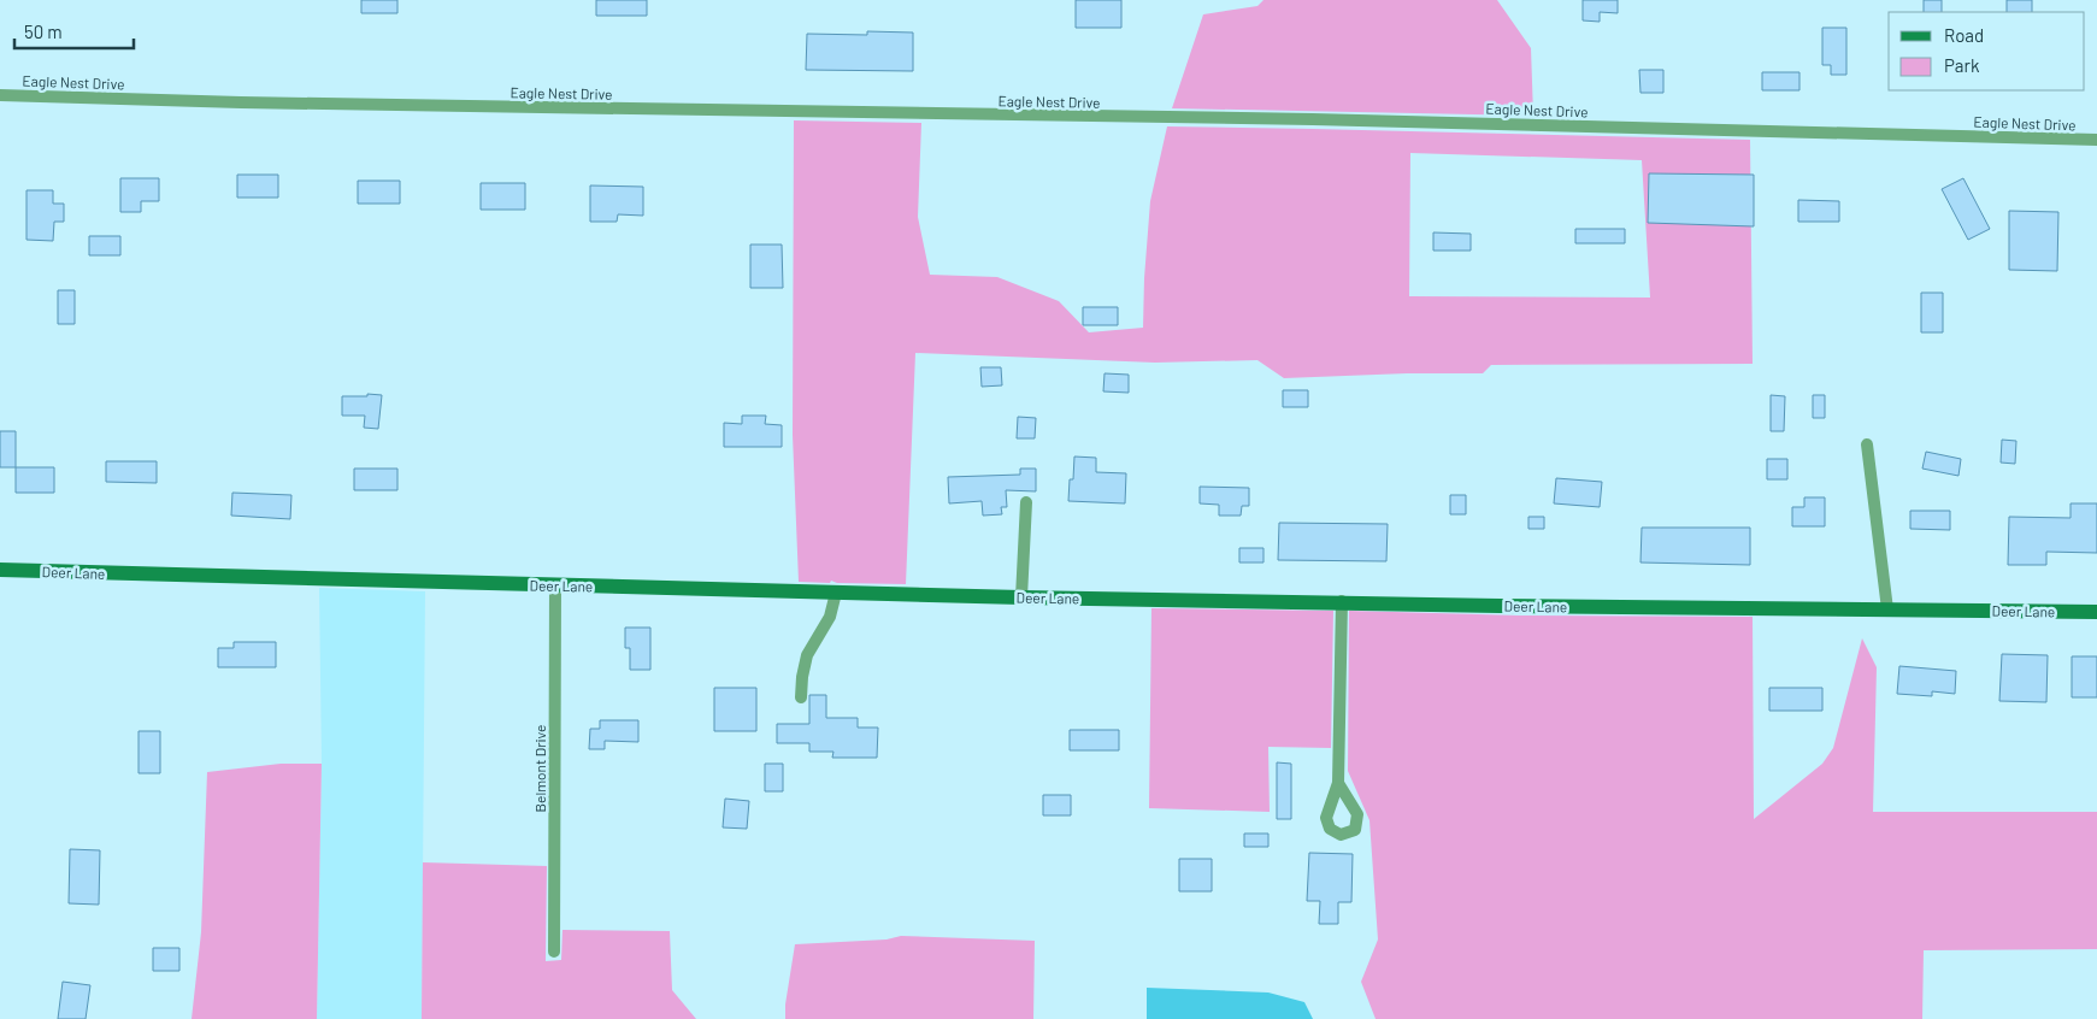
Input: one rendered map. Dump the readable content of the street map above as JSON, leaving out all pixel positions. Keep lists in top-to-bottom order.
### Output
{
  "streets": {
    "street": ["Eagle Nest Drive", "Deer Lane", "Belmont Drive"]
  },
  "crossings": [
    ["Deer Lane", "Belmont Drive"]
  ],
  "legend": ["Road", "Park"],
  "scale_bar": "50 m"
}
